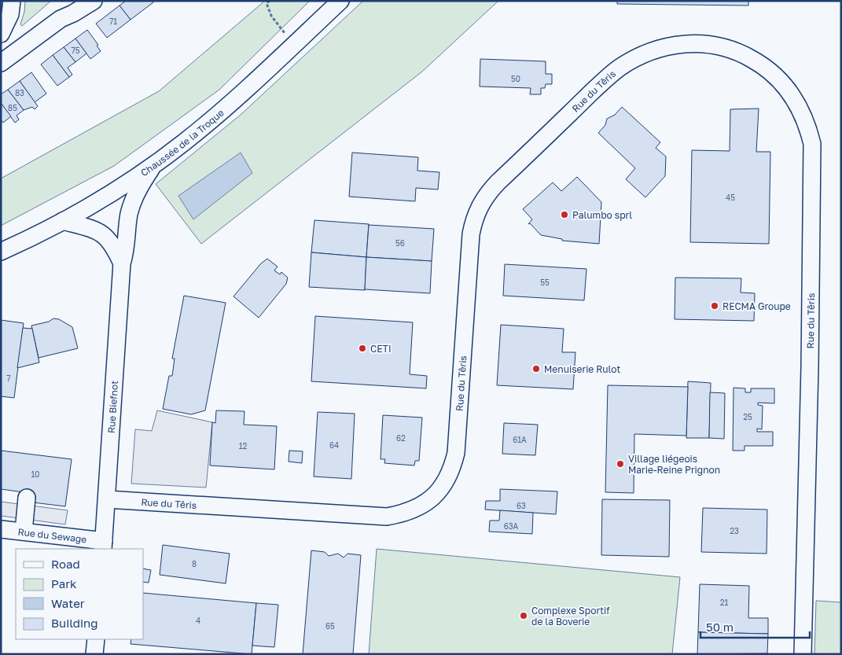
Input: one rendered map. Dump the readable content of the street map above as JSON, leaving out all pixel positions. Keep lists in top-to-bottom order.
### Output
{
  "streets": {
    "street": [
      "Rue du Têris",
      "Chaussée de la Troque",
      "Rue Biefnot",
      "Rue du Sewage"
    ]
  },
  "crossings": [
    ["Rue du Têris", "Rue Biefnot"],
    ["Chaussée de la Troque", "Rue Biefnot"],
    ["Rue Biefnot", "Rue du Sewage"]
  ],
  "places": [
    "Palumbo sprl",
    "RECMA Groupe",
    "CETI",
    "Menuiserie Rulot",
    "Village liégeois Marie-Reine Prignon",
    "Complexe Sportif de la Boverie"
  ],
  "house_numbers": [
    "71",
    "75",
    "50",
    "83",
    "85",
    "45",
    "56",
    "55",
    "7",
    "25",
    "62",
    "61A",
    "64",
    "12",
    "10",
    "63",
    "63A",
    "23",
    "8",
    "21",
    "4",
    "65"
  ],
  "legend": [
    "Road",
    "Park",
    "Water",
    "Building"
  ],
  "scale_bar": "50 m"
}
